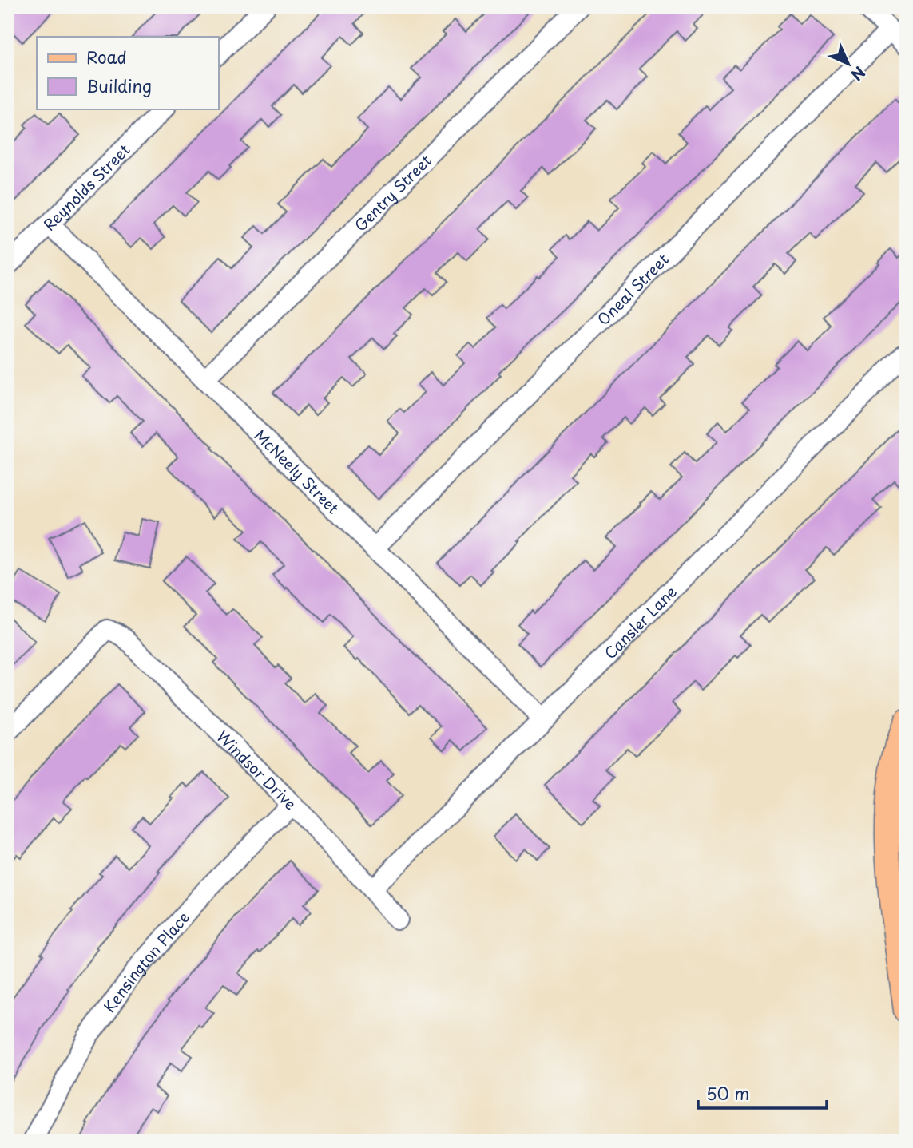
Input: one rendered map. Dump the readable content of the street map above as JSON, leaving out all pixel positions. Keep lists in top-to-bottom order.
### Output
{
  "streets": {
    "street": [
      "Reynolds Street",
      "Gentry Street",
      "Oneal Street",
      "McNeely Street",
      "Cansler Lane",
      "Windsor Drive",
      "Kensington Place"
    ]
  },
  "crossings": [
    ["Reynolds Street", "McNeely Street"],
    ["Gentry Street", "McNeely Street"],
    ["Oneal Street", "McNeely Street"],
    ["McNeely Street", "Cansler Lane"],
    ["Cansler Lane", "Windsor Drive"],
    ["Windsor Drive", "Kensington Place"]
  ],
  "legend": ["Road", "Building"],
  "scale_bar": "50 m",
  "north": "bottom right"
}
